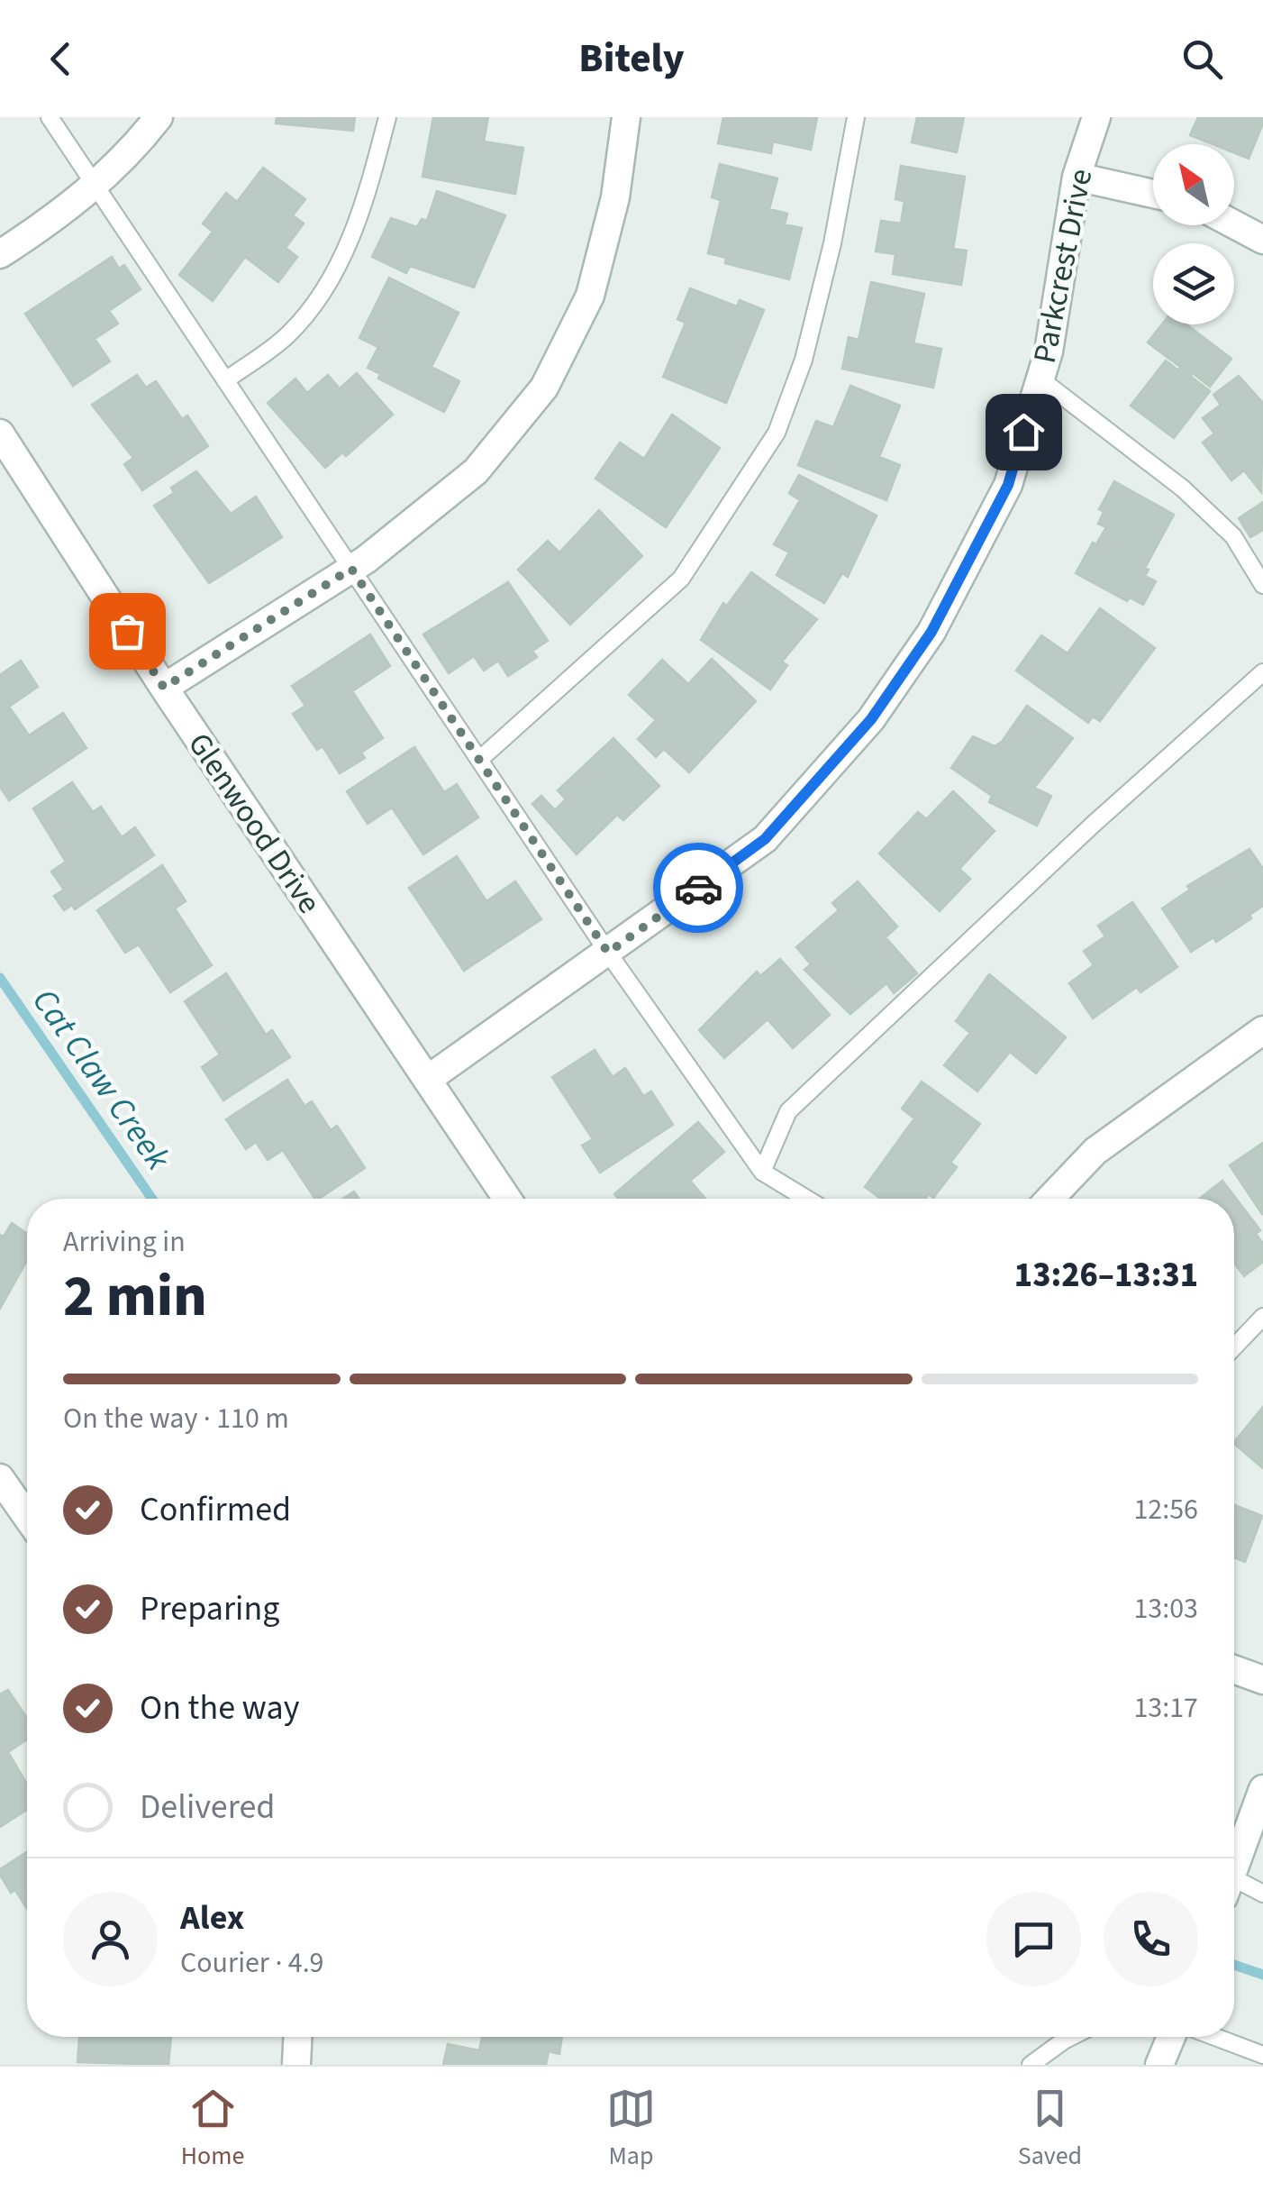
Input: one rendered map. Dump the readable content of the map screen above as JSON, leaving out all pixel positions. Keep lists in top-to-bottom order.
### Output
{
  "streets": {
    "street": ["Parkcrest Drive", "Glenwood Drive"]
  },
  "crossings": [
    ["Parkcrest Drive", "Glenwood Drive"]
  ],
  "water": ["Cat Claw Creek"],
  "north": "top left",
  "page": {
    "header": "Bitely",
    "heading": ["2 min", "Arriving in", "13:26–13:31"],
    "panel": ["Alex", "Courier · 4.9"],
    "bar": "On the way · 110 m",
    "list": [
      ["Confirmed", "12:56"],
      ["Preparing", "13:03"],
      ["On the way", "13:17"],
      "Delivered"
    ],
    "tabs": ["Home", "Map", "Saved"]
  }
}
